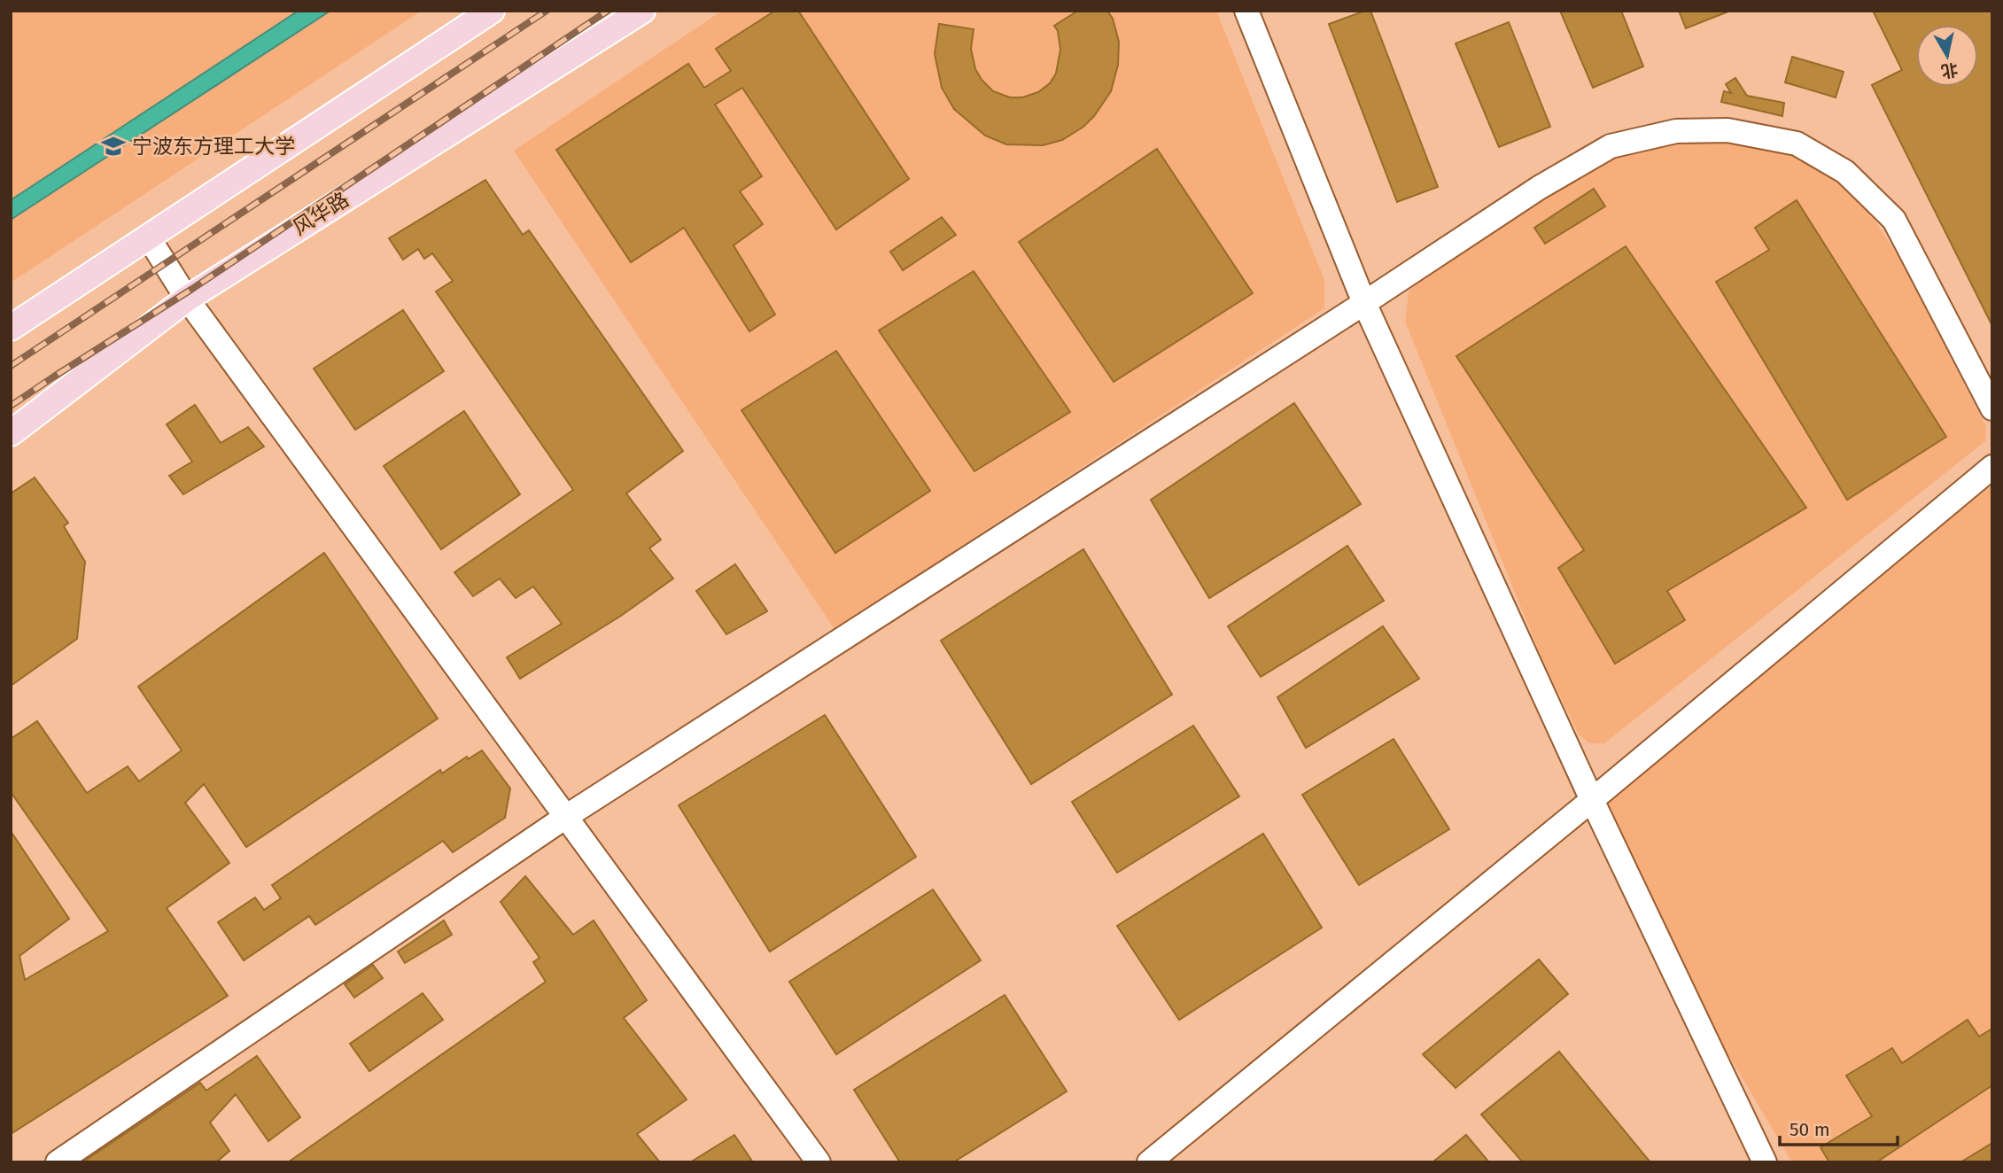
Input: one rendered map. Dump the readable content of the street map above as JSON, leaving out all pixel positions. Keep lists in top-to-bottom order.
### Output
{
  "streets": {
    "main road": ["风华路"]
  },
  "places": {
    "school or university": ["宁波东方理工大学"]
  },
  "scale_bar": "50 m",
  "north": "bottom"
}
